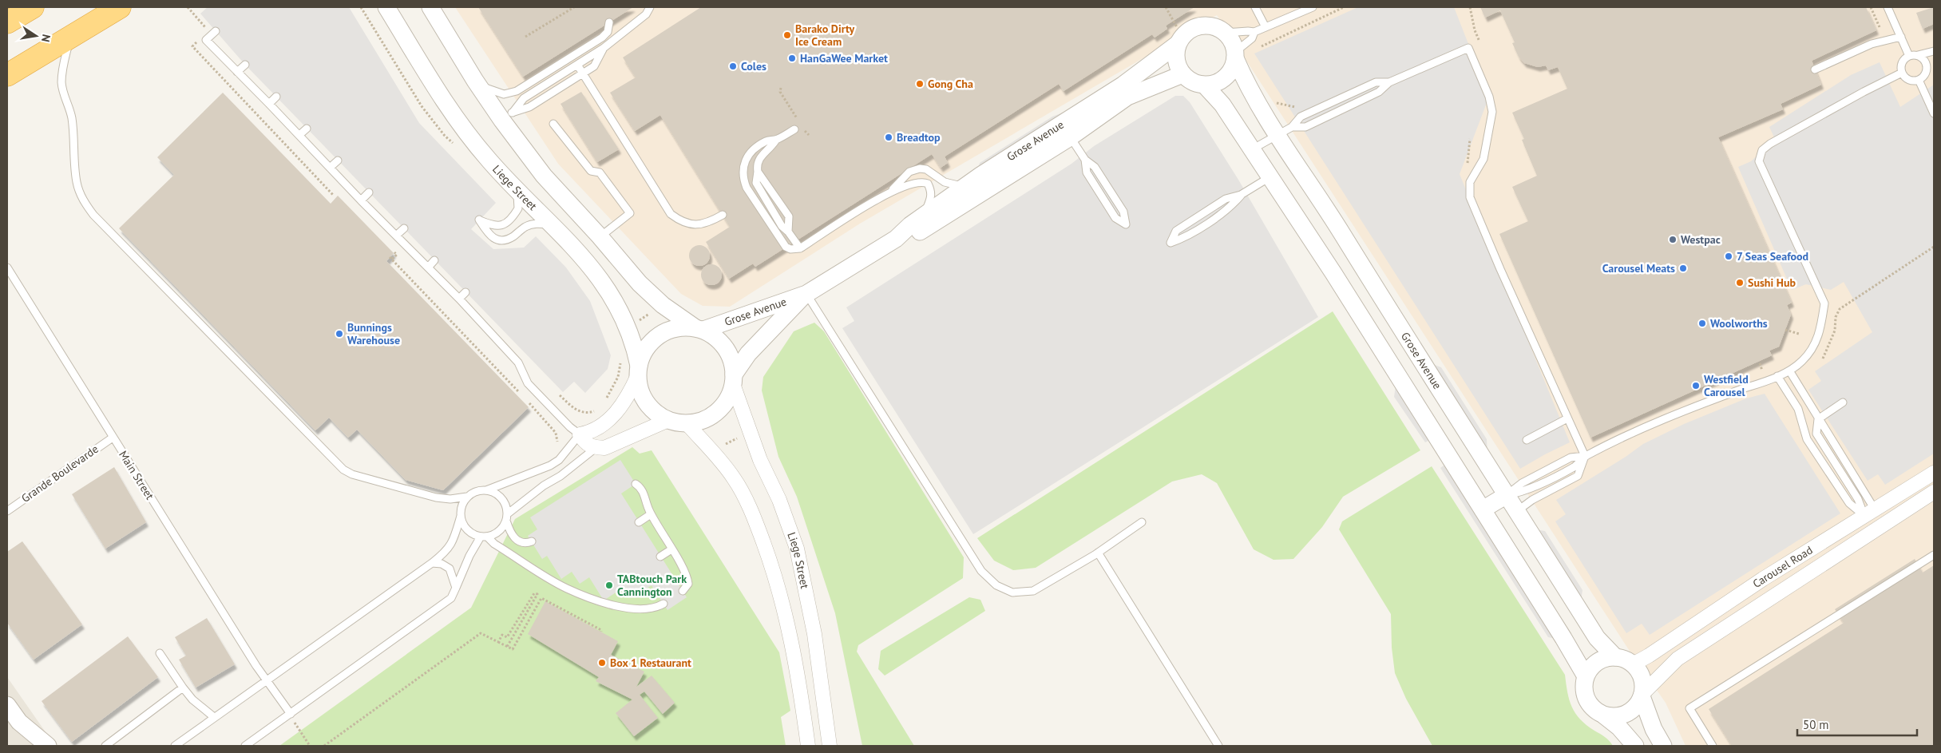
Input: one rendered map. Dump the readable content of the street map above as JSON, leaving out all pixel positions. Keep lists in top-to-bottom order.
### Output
{
  "streets": {
    "street": ["Grose Avenue", "Liege Street", "Carousel Road"],
    "lane": ["Grande Boulevarde", "Main Street"]
  },
  "crossings": [
    ["Grose Avenue", "Liege Street"],
    ["Grose Avenue", "Carousel Road"],
    ["Grande Boulevarde", "Main Street"]
  ],
  "places": [
    "Barako Dirty Ice Cream",
    "HanGaWee Market",
    "Coles",
    "Gong Cha",
    "Breadtop",
    "Westpac",
    "7 Seas Seafood",
    "Carousel Meats",
    "Sushi Hub",
    "Woolworths",
    "Bunnings Warehouse",
    "Westfield Carousel",
    "TABtouch Park Cannington",
    "Box 1 Restaurant"
  ],
  "scale_bar": "50 m",
  "north": "right"
}
